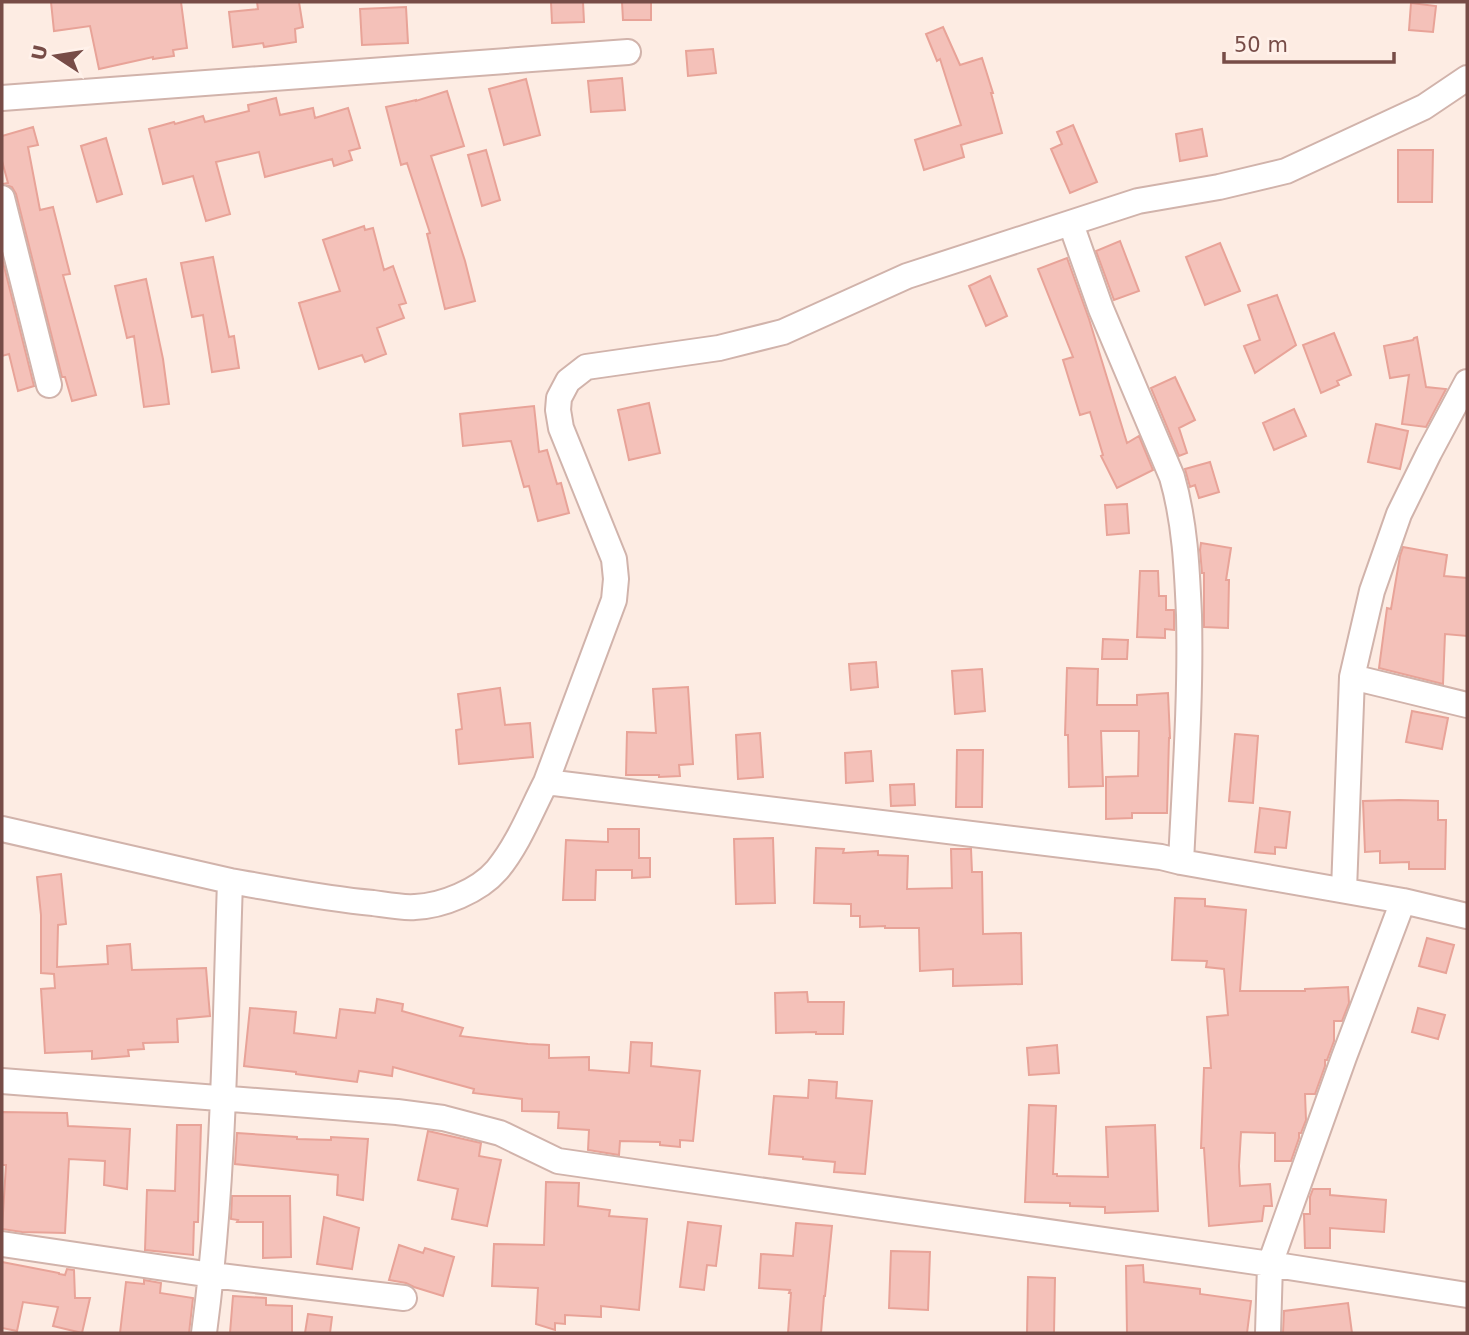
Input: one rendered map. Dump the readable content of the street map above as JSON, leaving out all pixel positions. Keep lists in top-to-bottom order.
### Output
{
  "scale_bar": "50 m",
  "north": "left"
}
